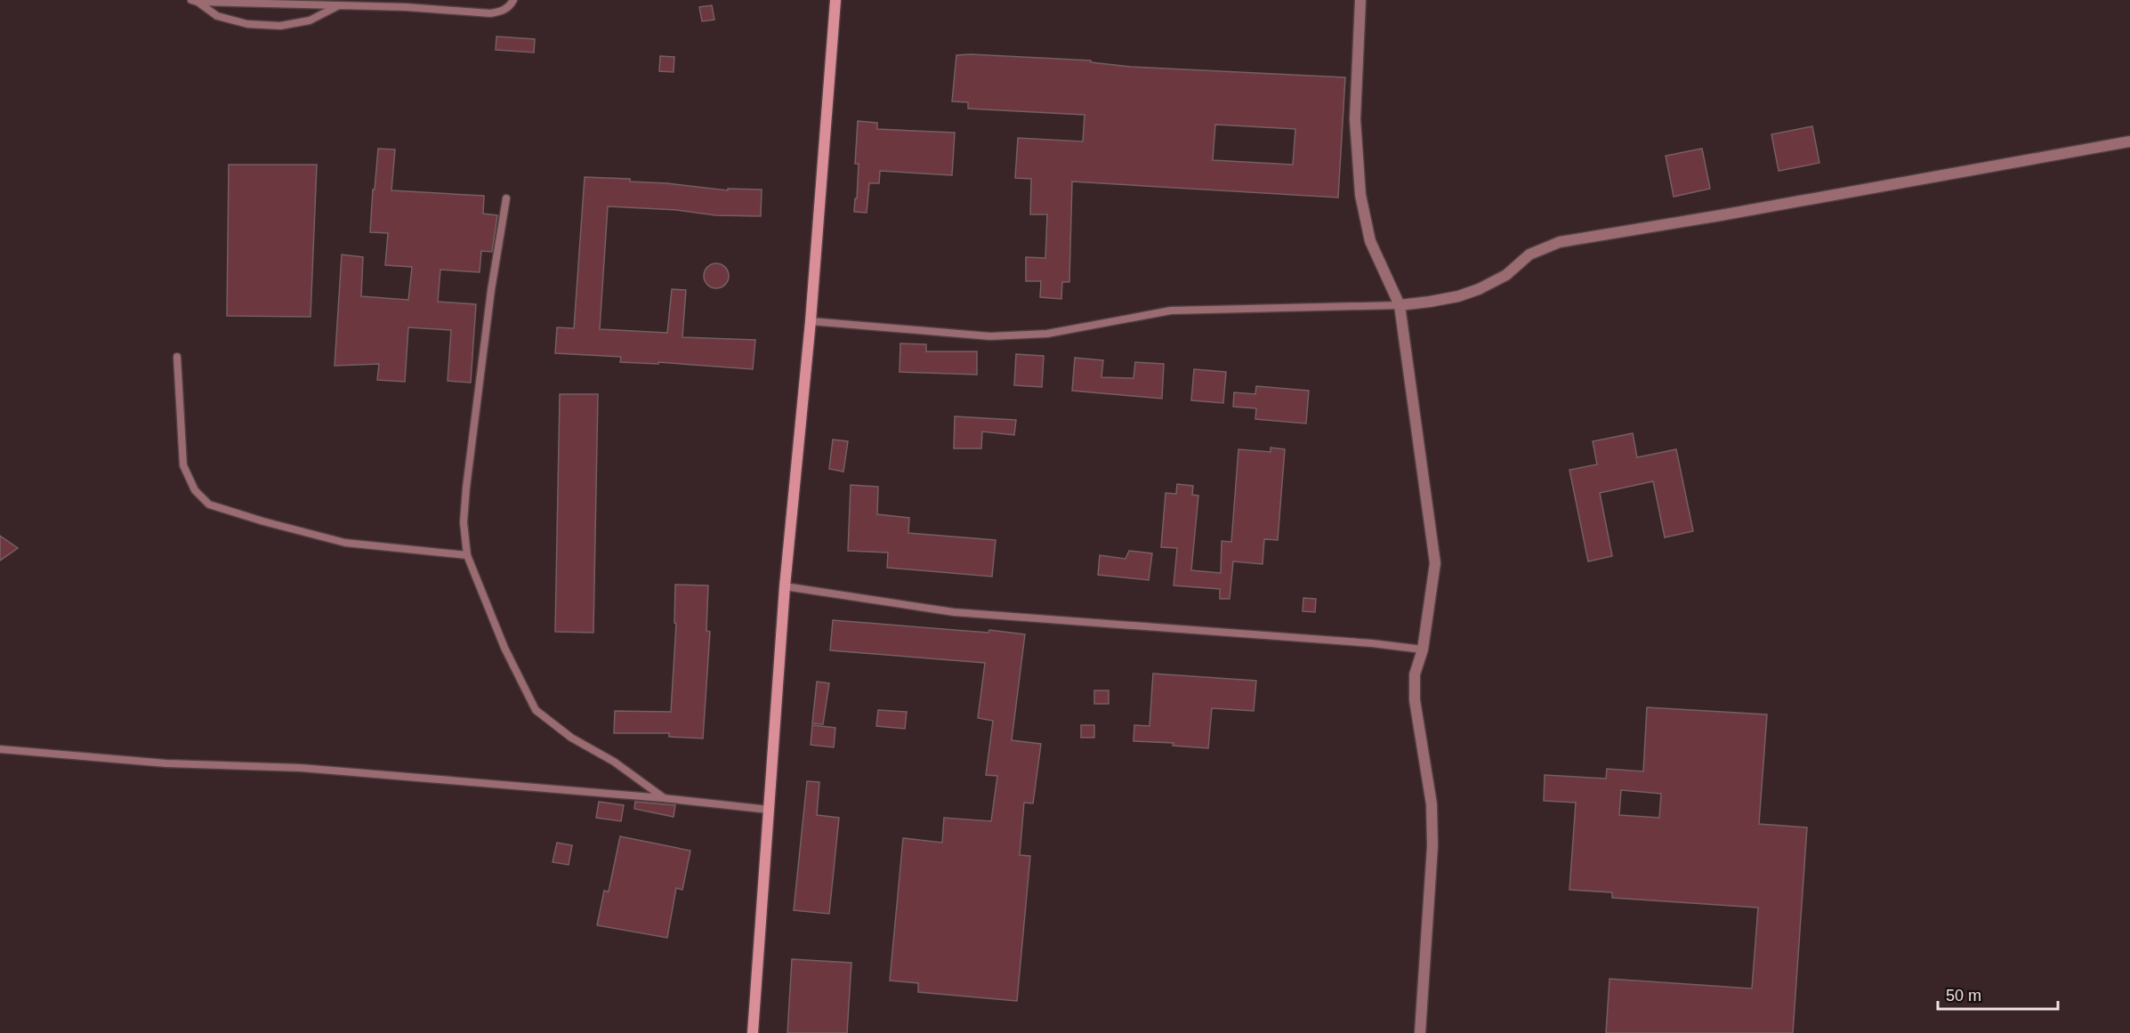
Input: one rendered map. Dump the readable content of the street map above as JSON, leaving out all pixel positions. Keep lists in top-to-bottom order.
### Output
{
  "scale_bar": "50 m"
}
